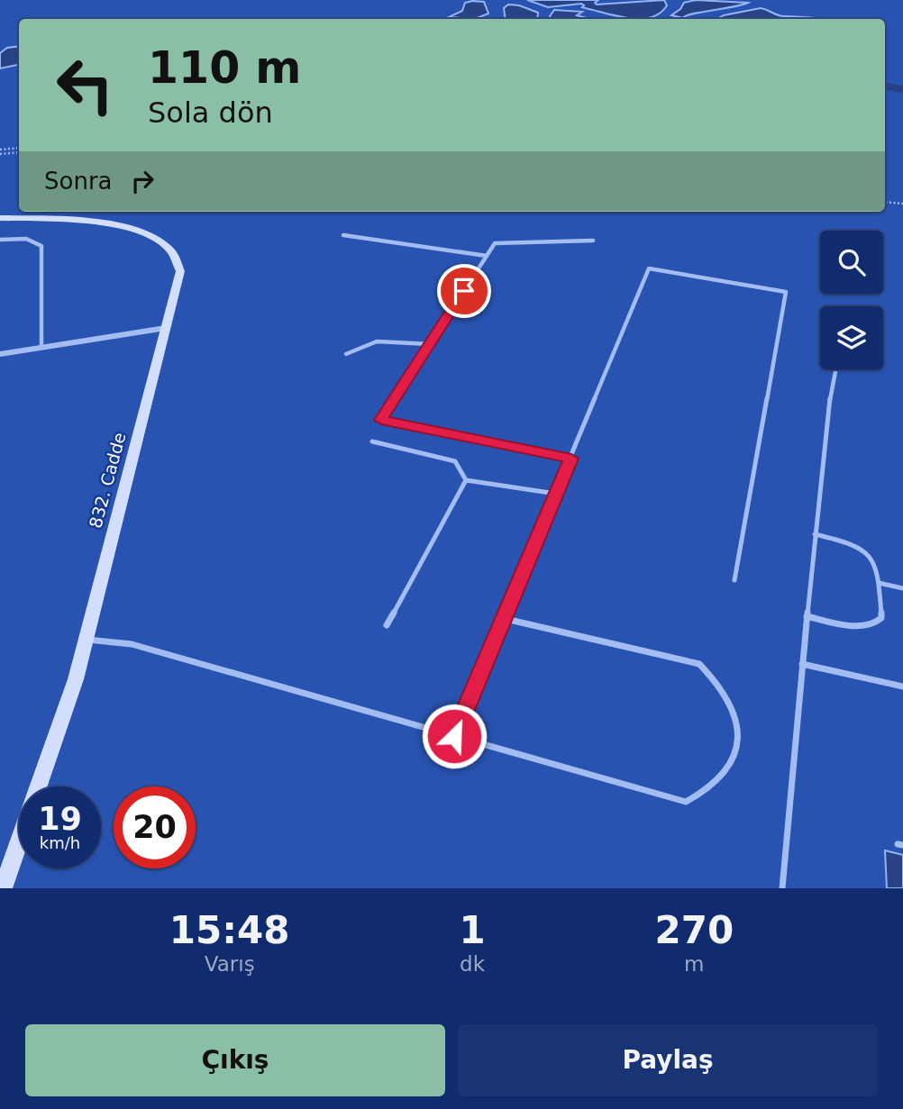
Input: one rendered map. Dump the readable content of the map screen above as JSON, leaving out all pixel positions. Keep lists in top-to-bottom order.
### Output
{
  "streets": {
    "street": ["832. Cadde"]
  },
  "page": {
    "turn": ["110 m", "Sola dön"],
    "then": "Sonra",
    "speed": "19 km/h",
    "limit": "20",
    "eta": [
      "15:48",
      "Varış",
      "1",
      "dk",
      "270",
      "m"
    ],
    "buttons": ["Çıkış", "Paylaş"]
  }
}
